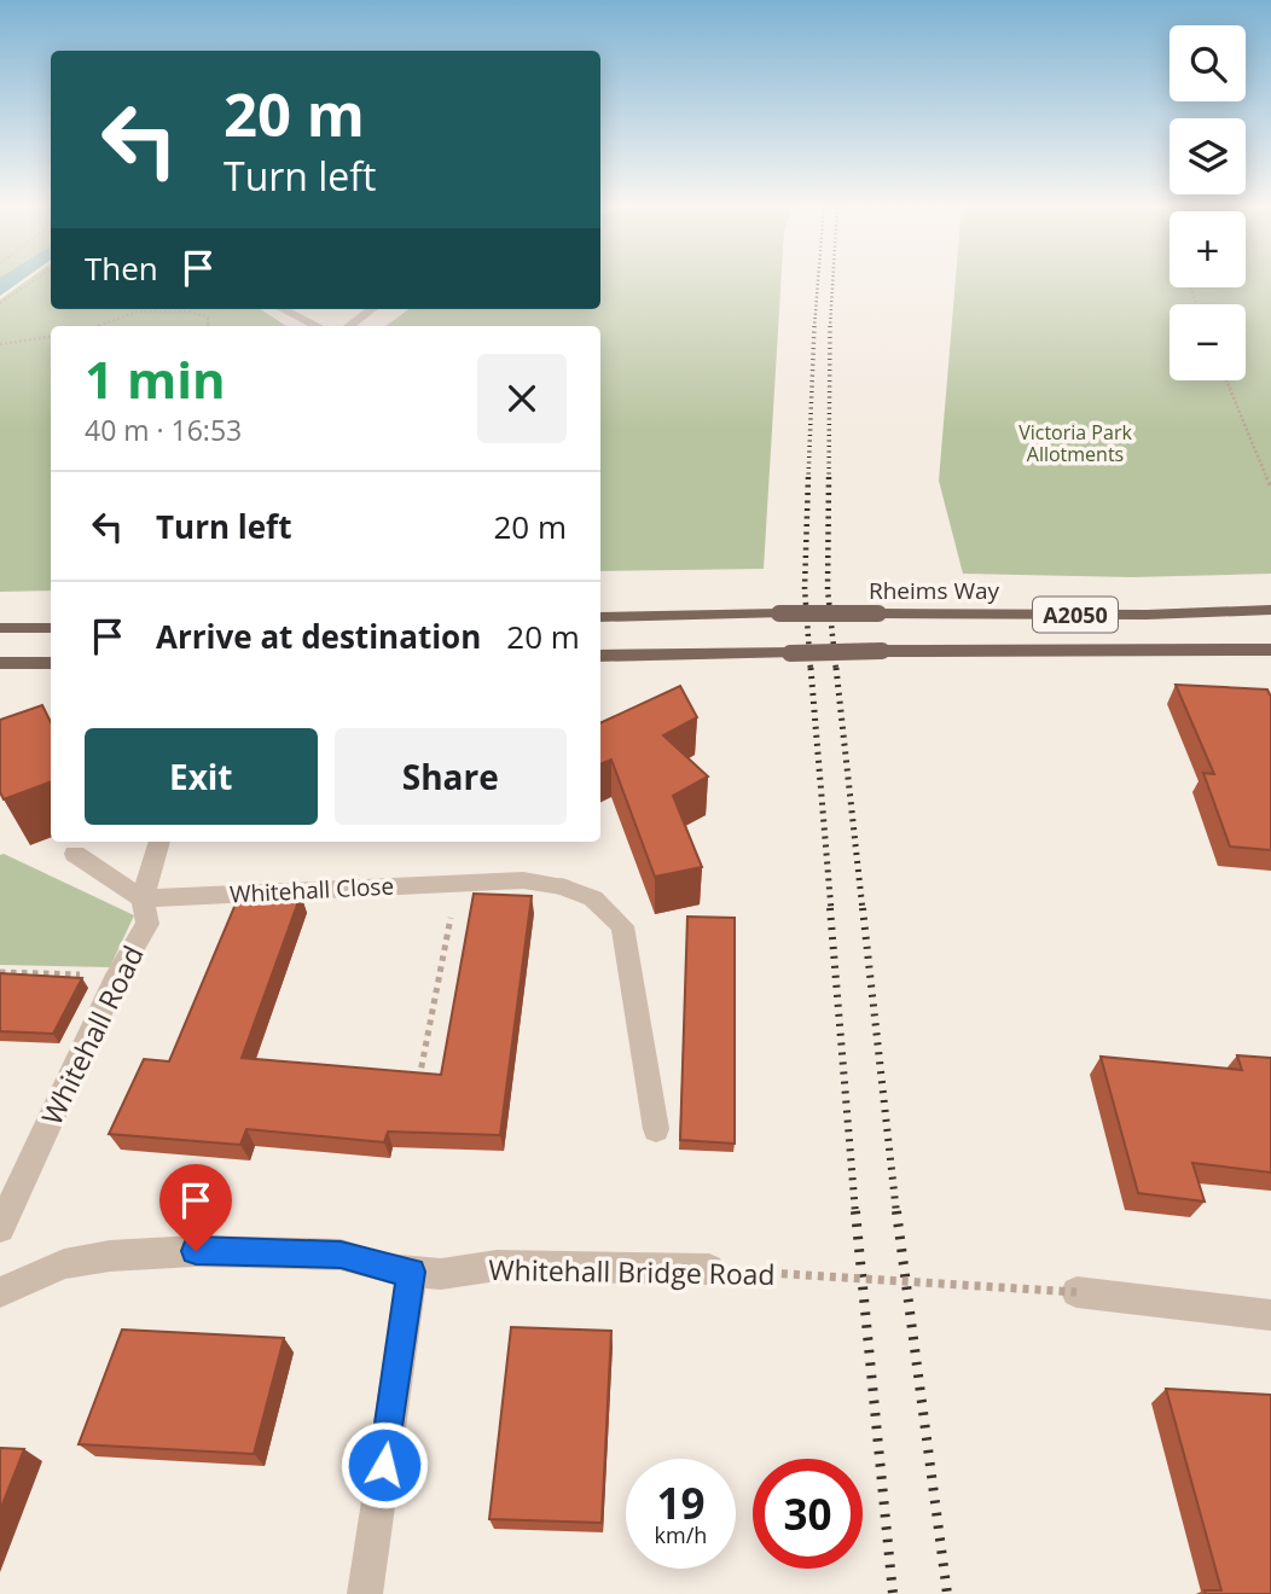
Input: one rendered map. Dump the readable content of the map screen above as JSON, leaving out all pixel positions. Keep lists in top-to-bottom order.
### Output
{
  "streets": {
    "main road": ["Rheims Way", "A2050"],
    "street": ["Whitehall Close", "Whitehall Road", "Whitehall Bridge Road"]
  },
  "crossings": [
    ["Whitehall Close", "Whitehall Road"]
  ],
  "parks": ["Victoria Park Allotments"],
  "page": {
    "map_buttons": ["+", "−"],
    "turn": ["20 m", "Turn left"],
    "then": "Then",
    "heading": ["1 min", "40 m · 16:53"],
    "list": [
      {
        "name": "Turn left",
        "value": "20 m"
      },
      {
        "name": "Arrive at destination",
        "value": "20 m"
      }
    ],
    "buttons": ["Exit", "Share"],
    "speed": "19 km/h",
    "limit": "30"
  }
}
